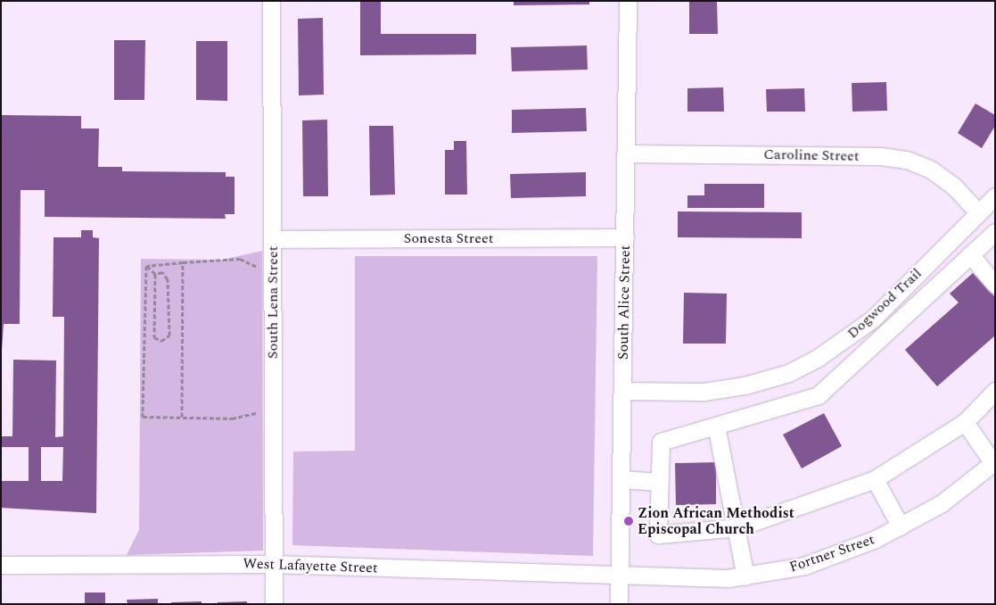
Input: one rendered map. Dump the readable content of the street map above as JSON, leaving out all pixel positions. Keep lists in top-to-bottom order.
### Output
{
  "streets": {
    "street": [
      "Caroline Street",
      "Sonesta Street",
      "South Lena Street",
      "South Alice Street",
      "Dogwood Trail",
      "Fortner Street",
      "West Lafayette Street"
    ]
  },
  "crossings": [
    ["Caroline Street", "South Alice Street"],
    ["Caroline Street", "Dogwood Trail"],
    ["Sonesta Street", "South Lena Street"],
    ["Sonesta Street", "South Alice Street"],
    ["South Lena Street", "West Lafayette Street"],
    ["South Alice Street", "Dogwood Trail"],
    ["South Alice Street", "Fortner Street"],
    ["South Alice Street", "West Lafayette Street"],
    ["Fortner Street", "West Lafayette Street"]
  ],
  "places": ["Zion African Methodist Episcopal Church"]
}
